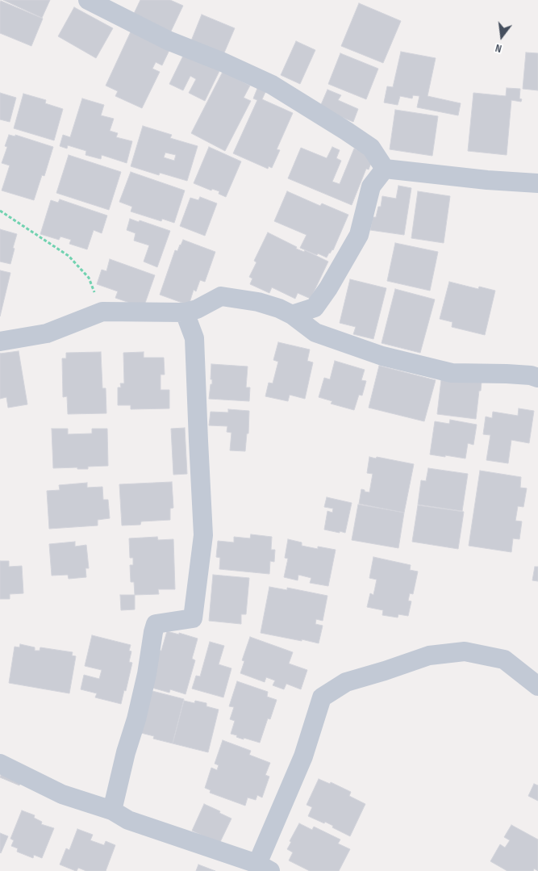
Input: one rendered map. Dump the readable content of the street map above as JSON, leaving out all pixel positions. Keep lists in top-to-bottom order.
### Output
{
  "north": "bottom"
}
